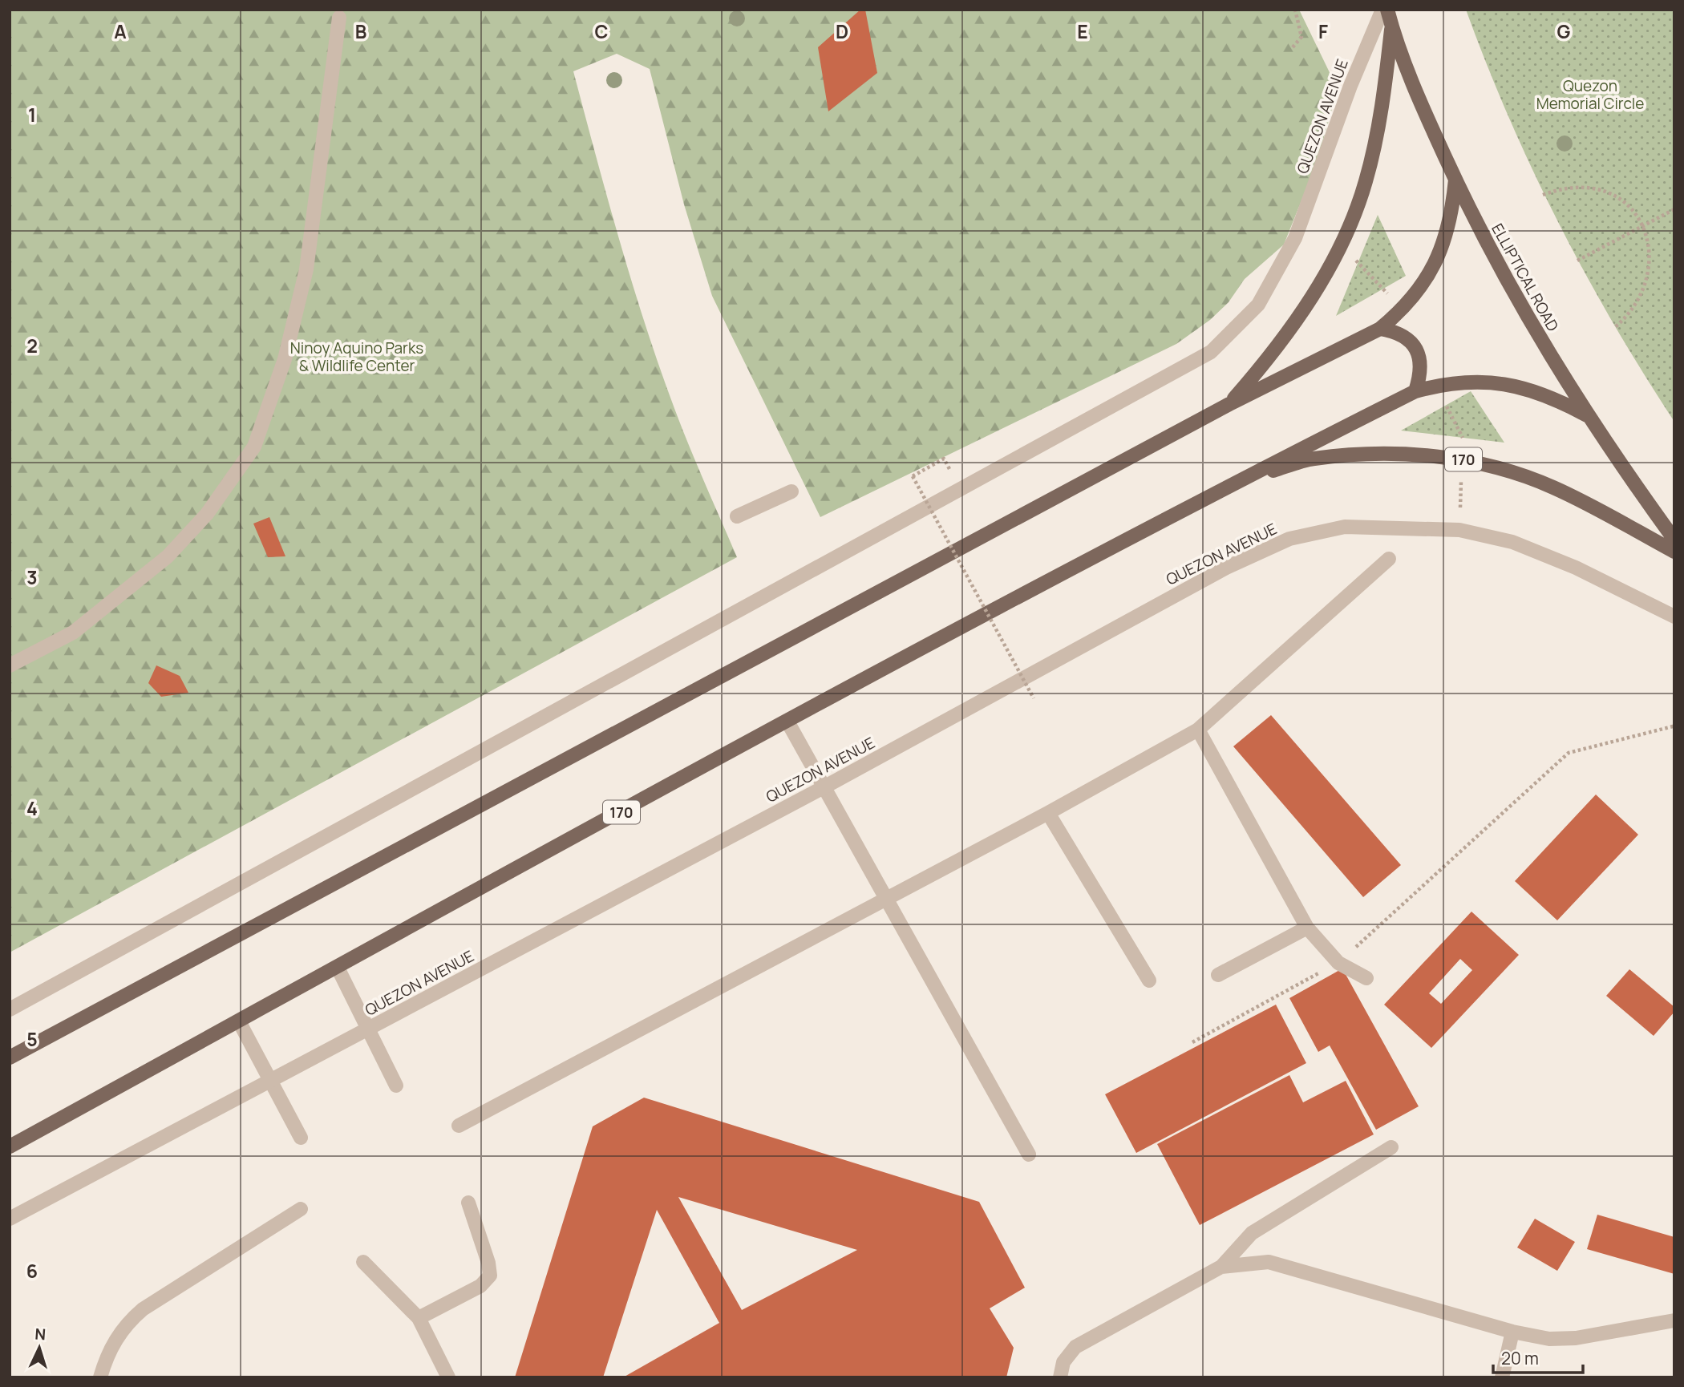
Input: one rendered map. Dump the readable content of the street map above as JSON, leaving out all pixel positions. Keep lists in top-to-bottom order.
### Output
{
  "streets": {
    "main road": ["ELLIPTICAL ROAD", "170"],
    "street": ["QUEZON AVENUE"]
  },
  "crossings": [
    ["ELLIPTICAL ROAD", "170"]
  ],
  "parks": ["Quezon Memorial Circle", "Ninoy Aquino Parks & Wildlife Center"],
  "scale_bar": "20 m",
  "north": "top",
  "grid": {
    "columns": [
      "A",
      "B",
      "C",
      "D",
      "E",
      "F",
      "G"
    ],
    "rows": [
      "1",
      "2",
      "3",
      "4",
      "5",
      "6"
    ]
  }
}
